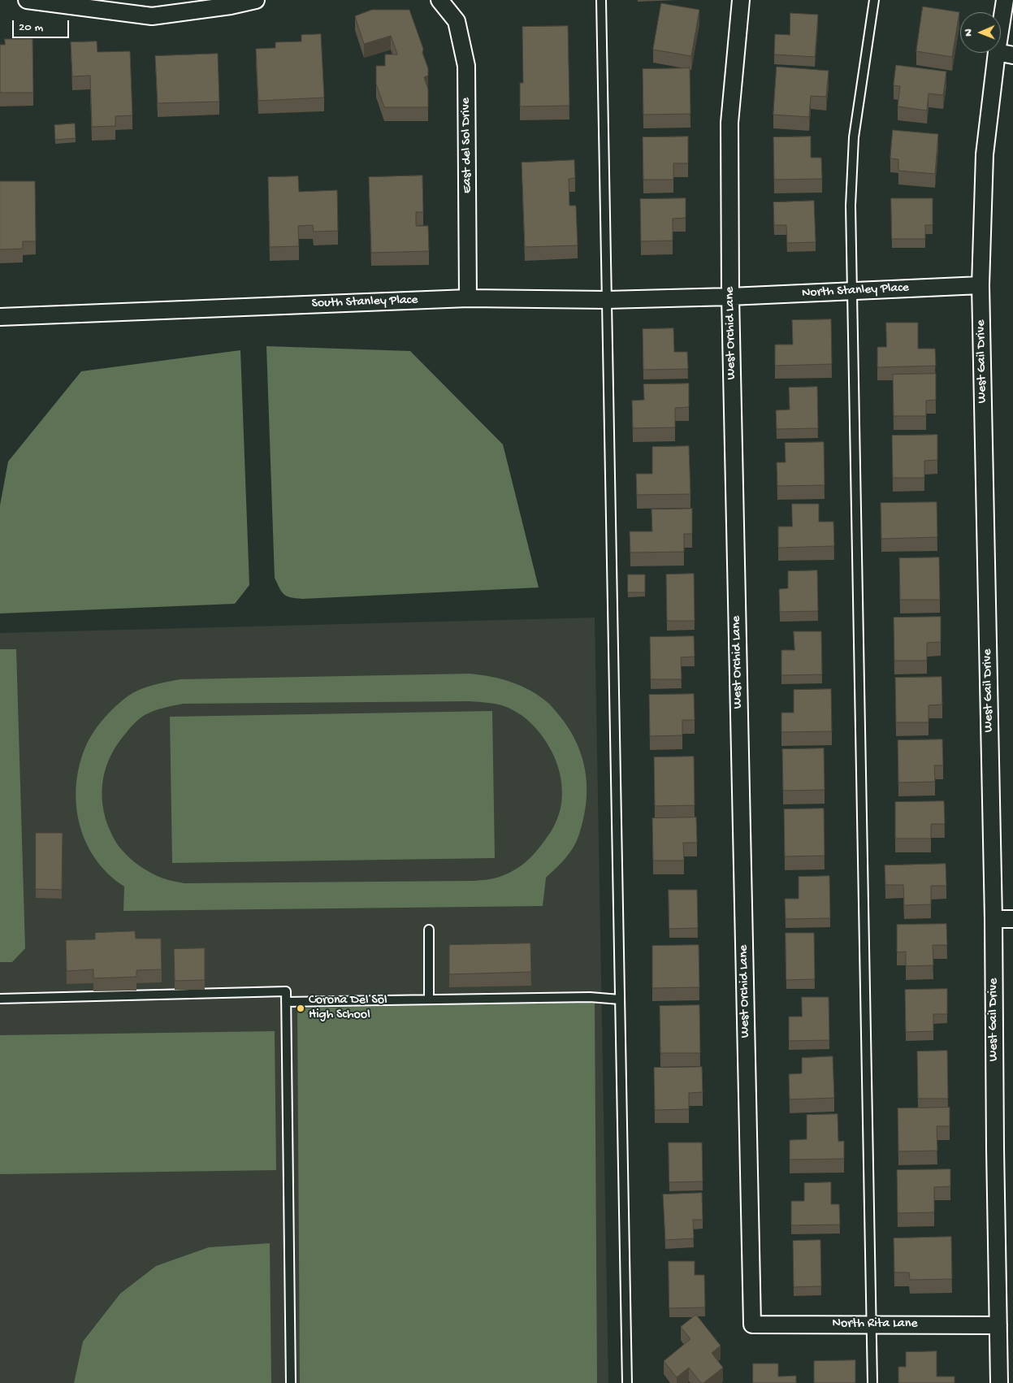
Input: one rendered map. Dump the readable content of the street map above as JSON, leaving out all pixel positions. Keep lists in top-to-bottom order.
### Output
{
  "streets": {
    "street": [
      "East del Sol Drive",
      "North Stanley Place",
      "South Stanley Place",
      "West Orchid Lane",
      "West Gail Drive",
      "North Rita Lane"
    ]
  },
  "crossings": [
    ["East del Sol Drive", "South Stanley Place"],
    ["North Stanley Place", "South Stanley Place"],
    ["North Stanley Place", "West Orchid Lane"],
    ["North Stanley Place", "West Gail Drive"],
    ["South Stanley Place", "West Orchid Lane"],
    ["West Orchid Lane", "North Rita Lane"],
    ["West Gail Drive", "North Rita Lane"]
  ],
  "places": ["Corona Del Sol High School"],
  "scale_bar": "20 m",
  "north": "left"
}
